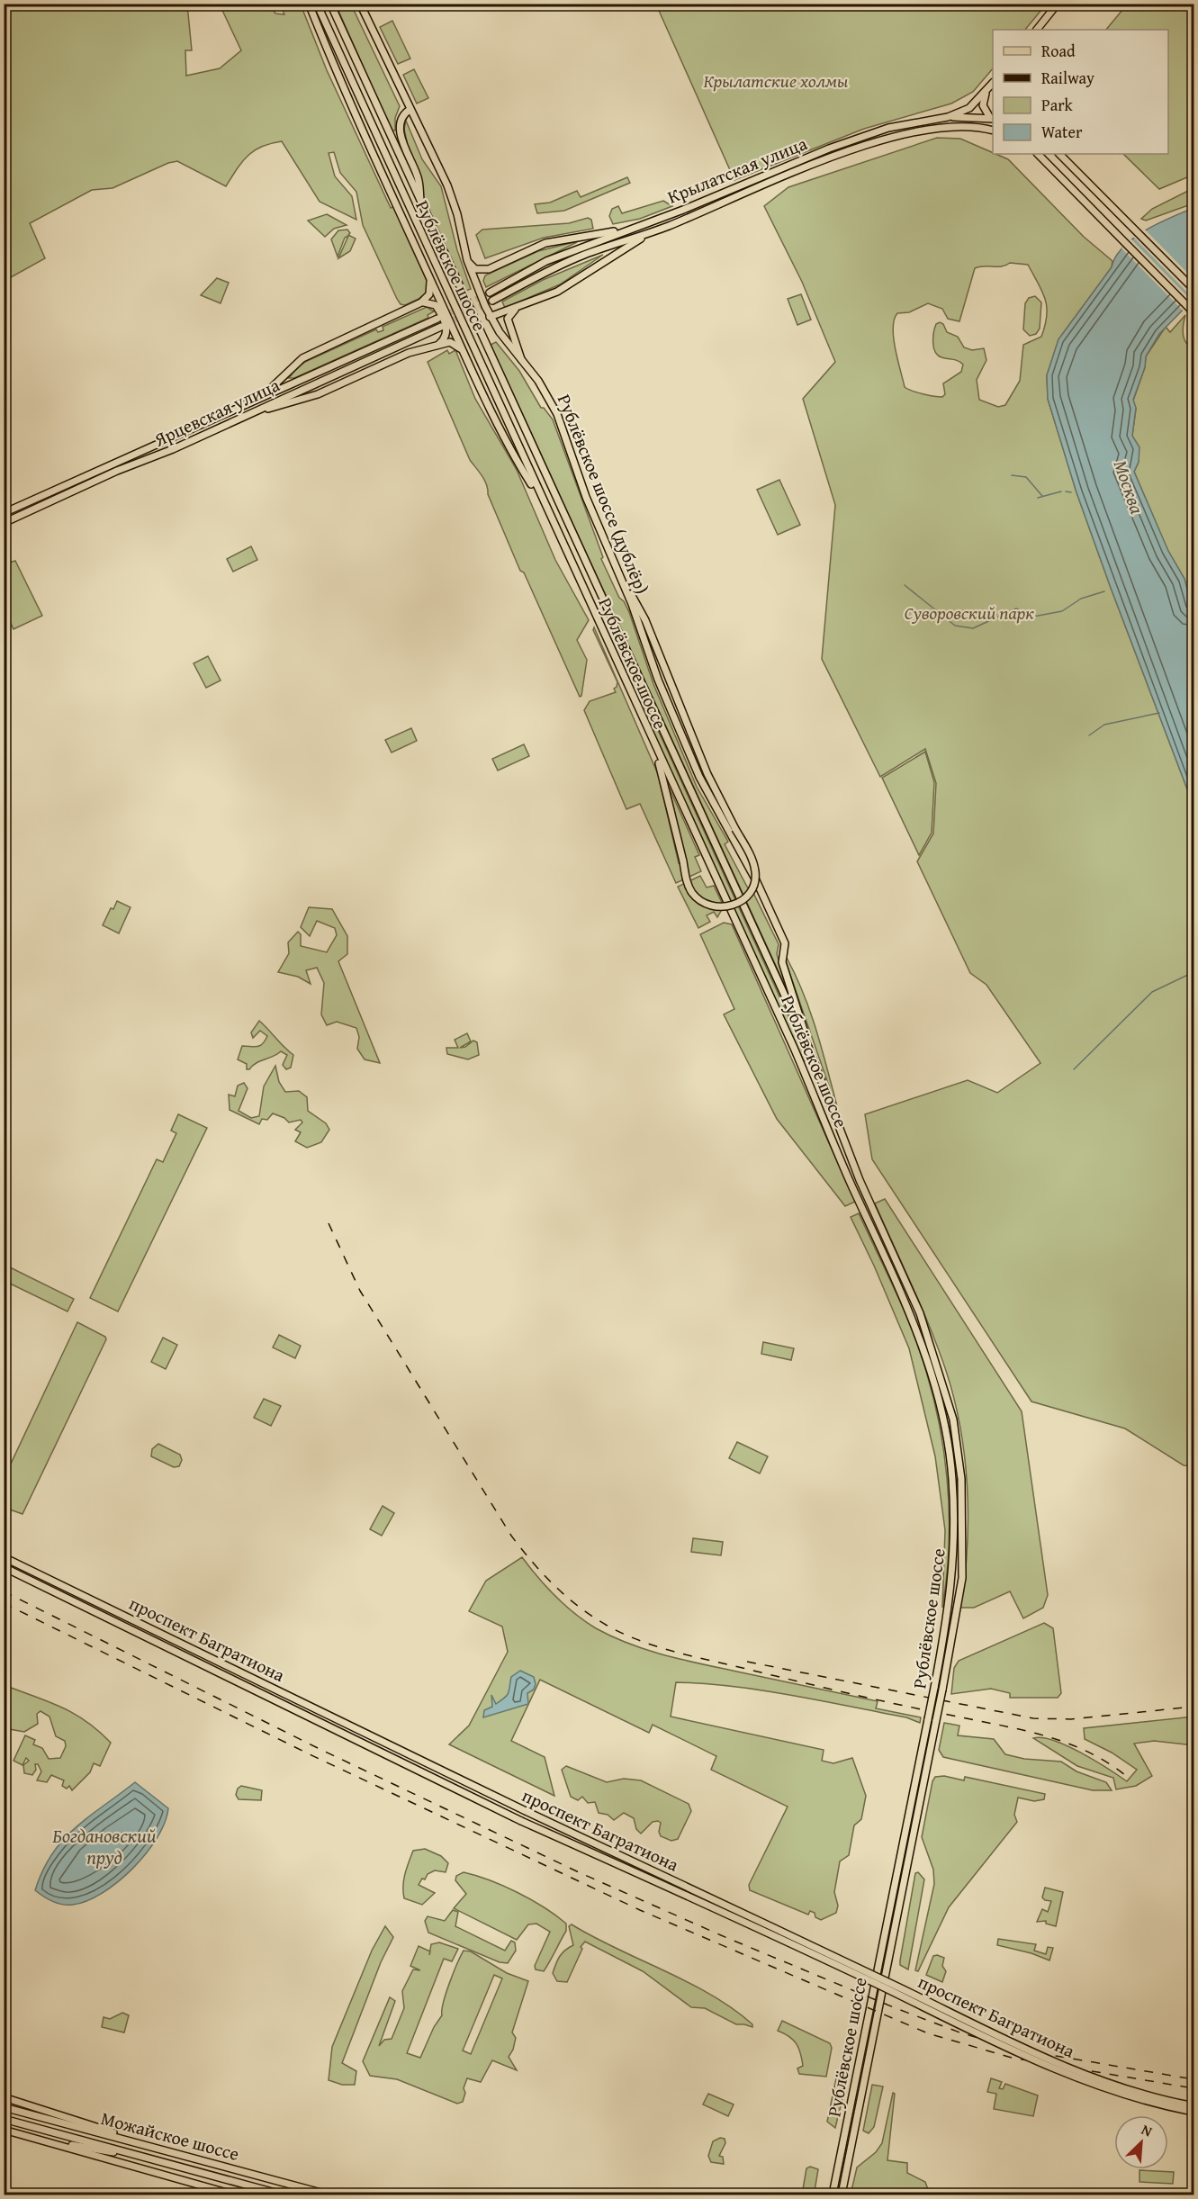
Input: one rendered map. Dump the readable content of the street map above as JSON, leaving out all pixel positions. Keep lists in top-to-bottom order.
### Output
{
  "streets": {
    "main road": [
      "Крылатская улица",
      "Рублёвское шоссе",
      "Ярцевская улица",
      "Рублёвское шоссе (дублёр)",
      "проспект Багратиона",
      "Можайское шоссе"
    ]
  },
  "crossings": [
    ["Рублёвское шоссе", "Рублёвское шоссе (дублёр)"]
  ],
  "water": ["Москва", "Богдановский пруд"],
  "parks": ["Крылатские холмы", "Суворовский парк"],
  "legend": [
    "Road",
    "Railway",
    "Park",
    "Water"
  ],
  "north": "top right"
}
